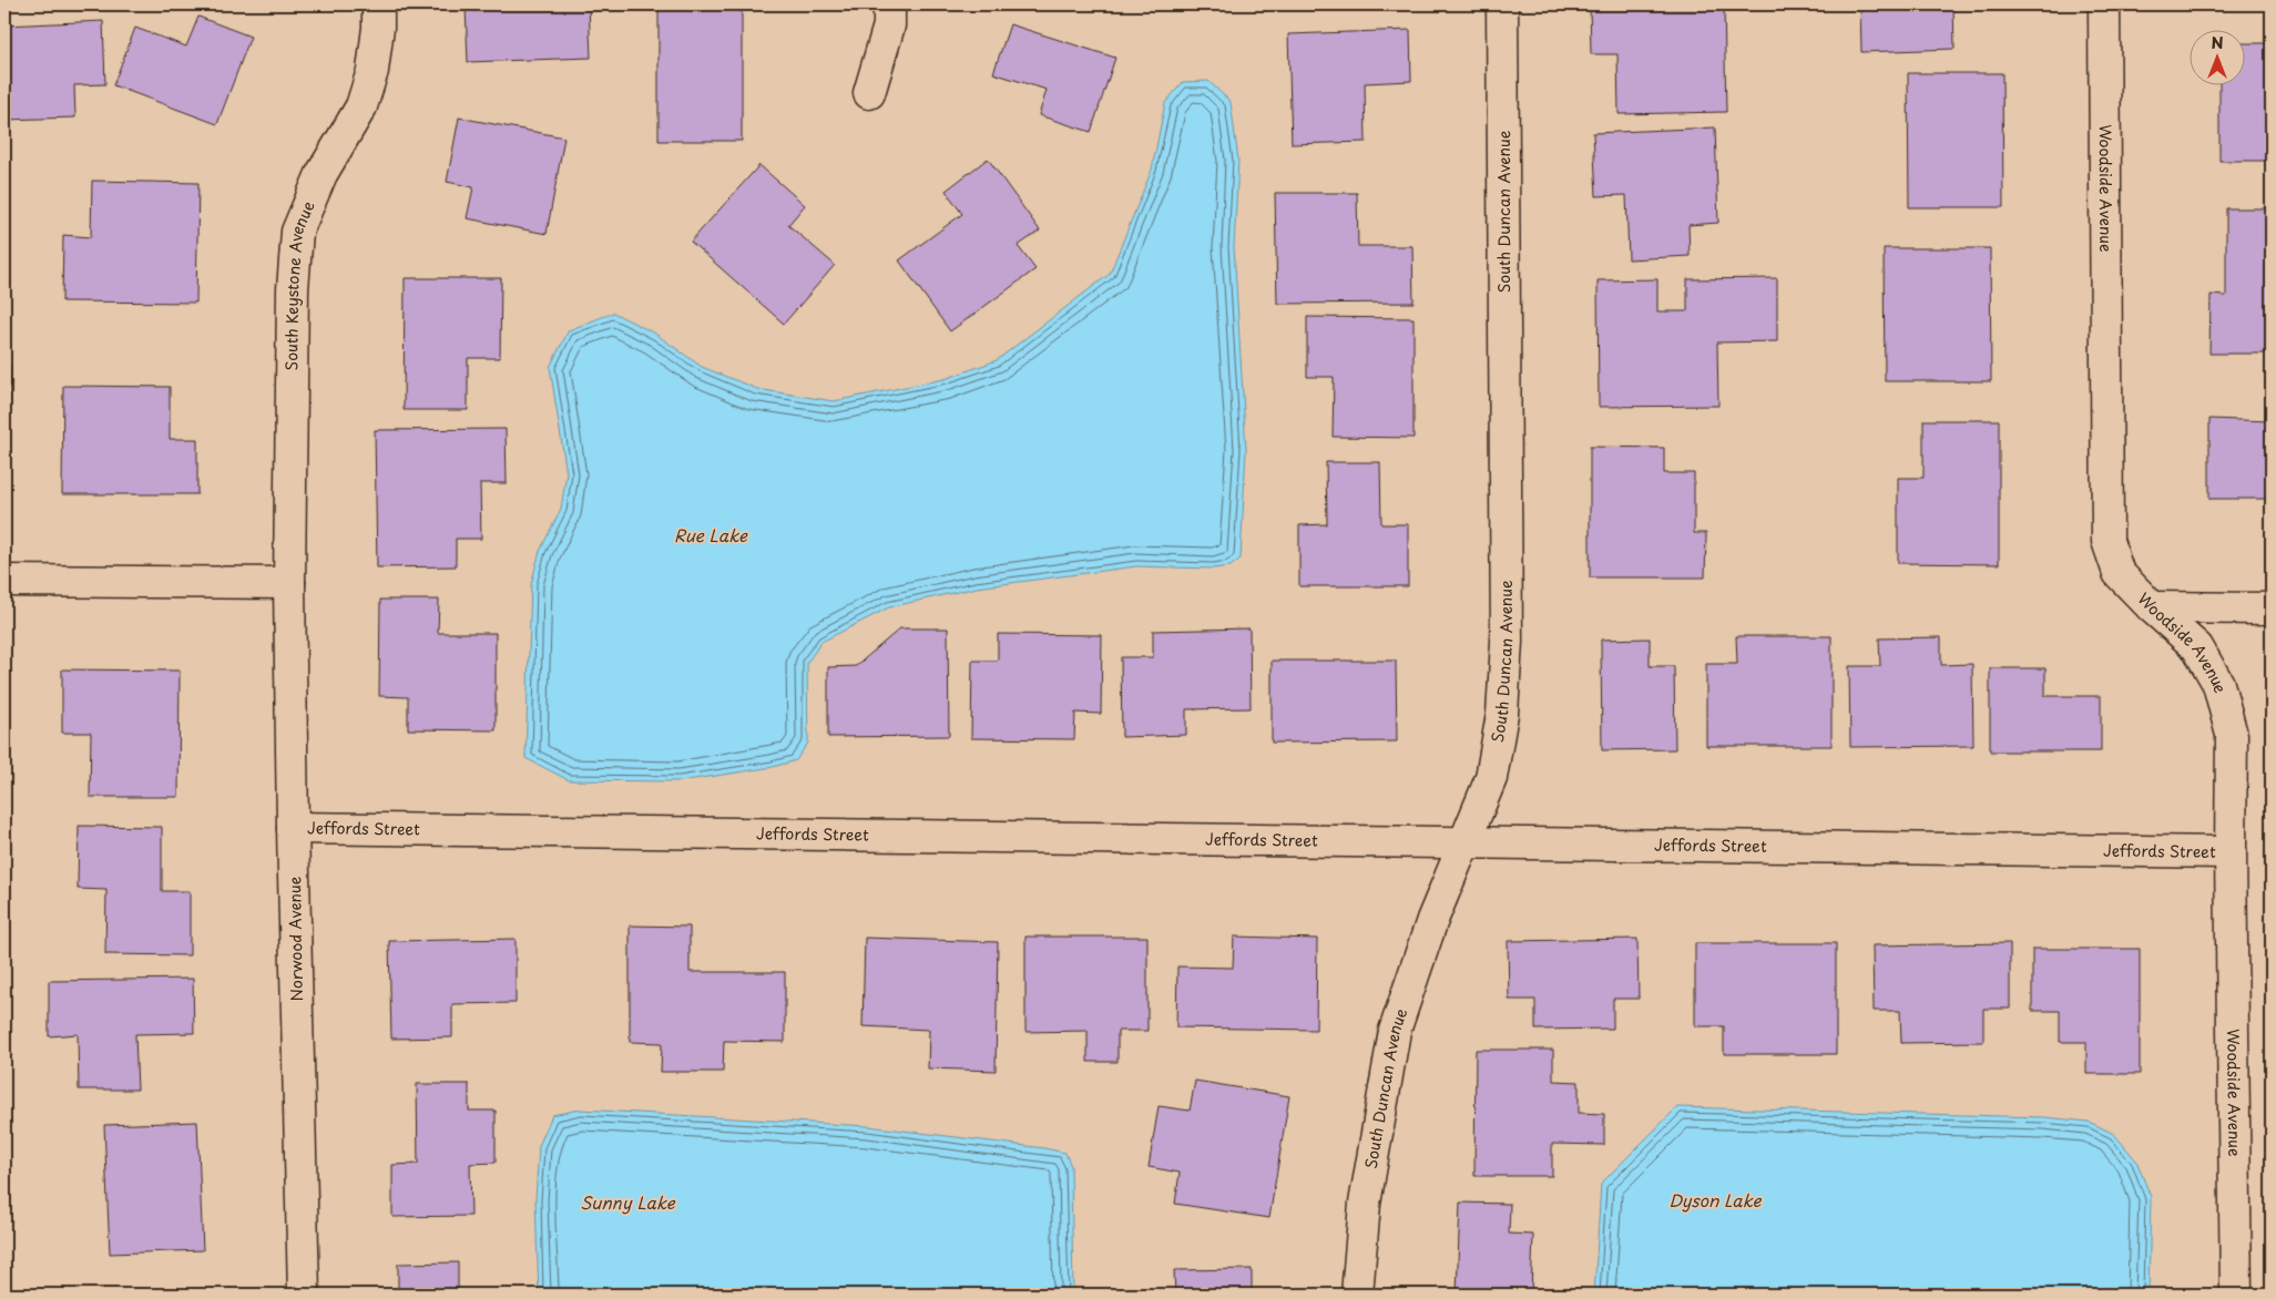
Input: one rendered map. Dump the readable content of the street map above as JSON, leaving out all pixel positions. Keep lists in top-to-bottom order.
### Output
{
  "streets": {
    "street": [
      "Woodside Avenue",
      "South Duncan Avenue",
      "South Keystone Avenue",
      "Jeffords Street",
      "Norwood Avenue"
    ]
  },
  "crossings": [
    ["Woodside Avenue", "Jeffords Street"],
    ["South Duncan Avenue", "Jeffords Street"],
    ["South Keystone Avenue", "Norwood Avenue"],
    ["Jeffords Street", "Norwood Avenue"]
  ],
  "water": ["Rue Lake", "Dyson Lake", "Sunny Lake"],
  "north": "top"
}
